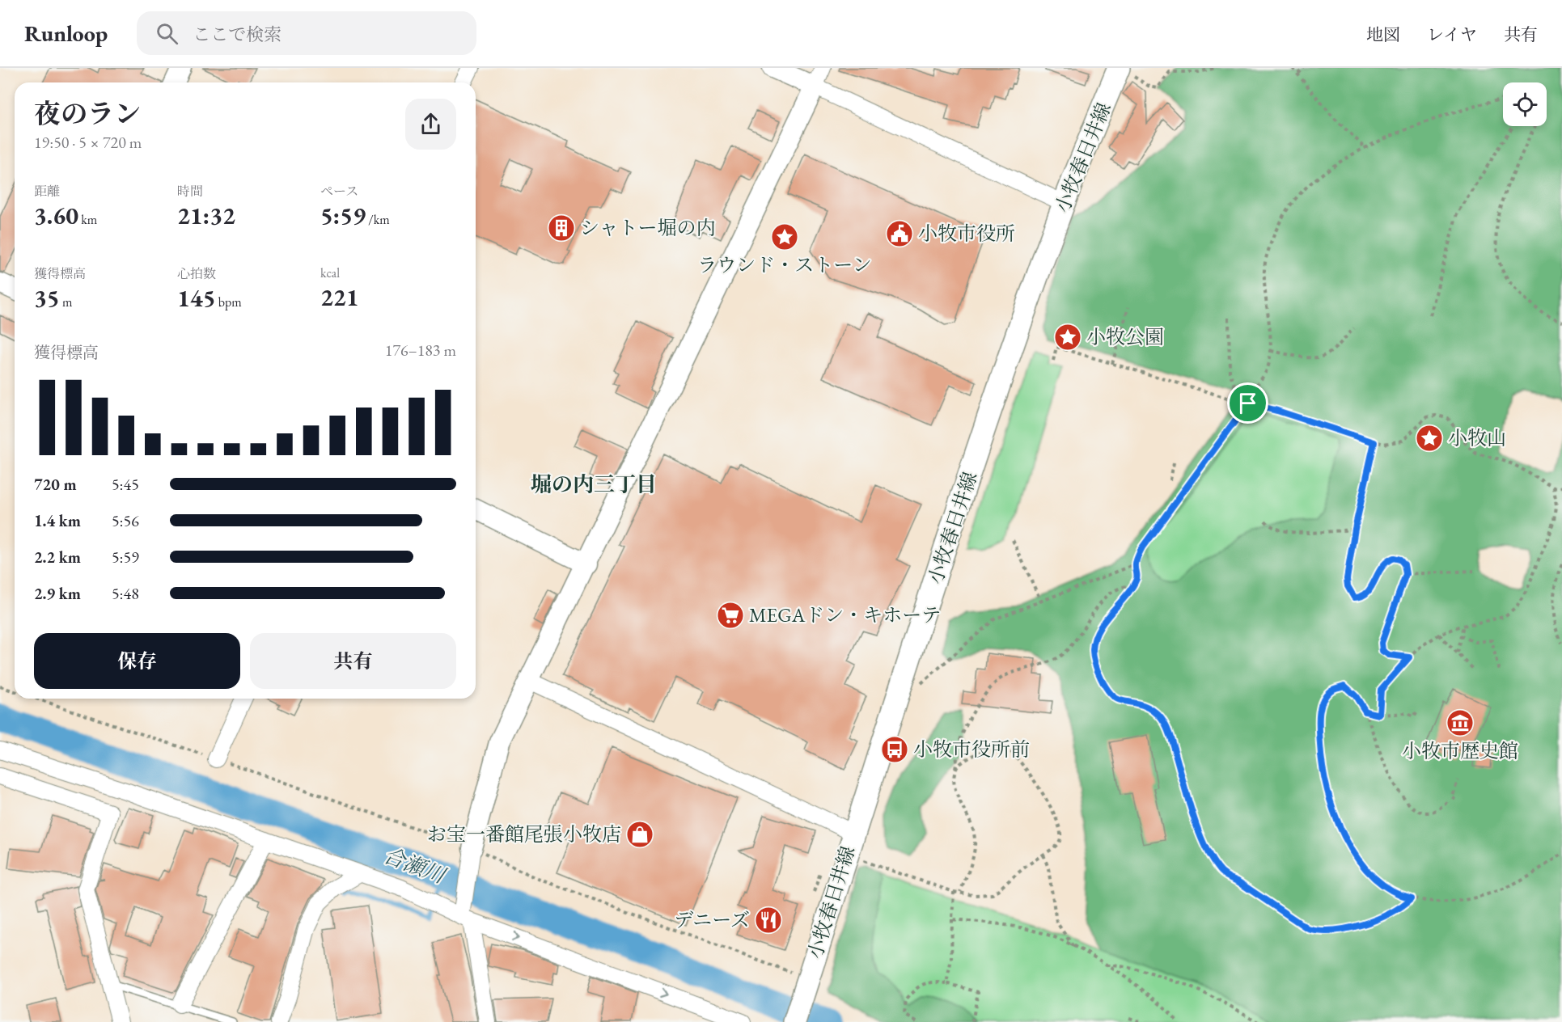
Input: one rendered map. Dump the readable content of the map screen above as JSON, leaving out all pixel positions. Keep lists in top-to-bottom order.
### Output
{
  "streets": {
    "main road": ["小牧春日井線"]
  },
  "districts": ["堀の内三丁目"],
  "water": ["合瀬川"],
  "places": {
    "building": ["シャトー堀の内"],
    "public building": ["小牧市役所"],
    "place": ["ラウンド・ストーン", "小牧公園", "小牧山"],
    "supermarket": ["MEGAドン・キホーテ"],
    "museum": ["小牧市歴史館"],
    "bus stop": ["小牧市役所前"],
    "shop": ["お宝一番館尾張小牧店"],
    "restaurant": ["デニーズ"]
  },
  "page": {
    "header": "Runloop",
    "search": "ここで検索",
    "nav": ["地図", "レイヤ", "共有"],
    "heading": ["夜のラン", "19:50 · 5 × 720 m"],
    "stats": [
      ["距離", "3.60 km"],
      ["時間", "21:32"],
      ["ペース", "5:59 /km"],
      ["獲得標高", "35 m"],
      ["心拍数", "145 bpm"],
      ["kcal", "221"]
    ],
    "chart": ["獲得標高", "176–183 m"],
    "list": [
      {
        "name": "720 m",
        "note": "5:45"
      },
      {
        "name": "1.4 km",
        "note": "5:56"
      },
      {
        "name": "2.2 km",
        "note": "5:59"
      },
      {
        "name": "2.9 km",
        "note": "5:48"
      }
    ],
    "buttons": ["保存", "共有"]
  }
}
